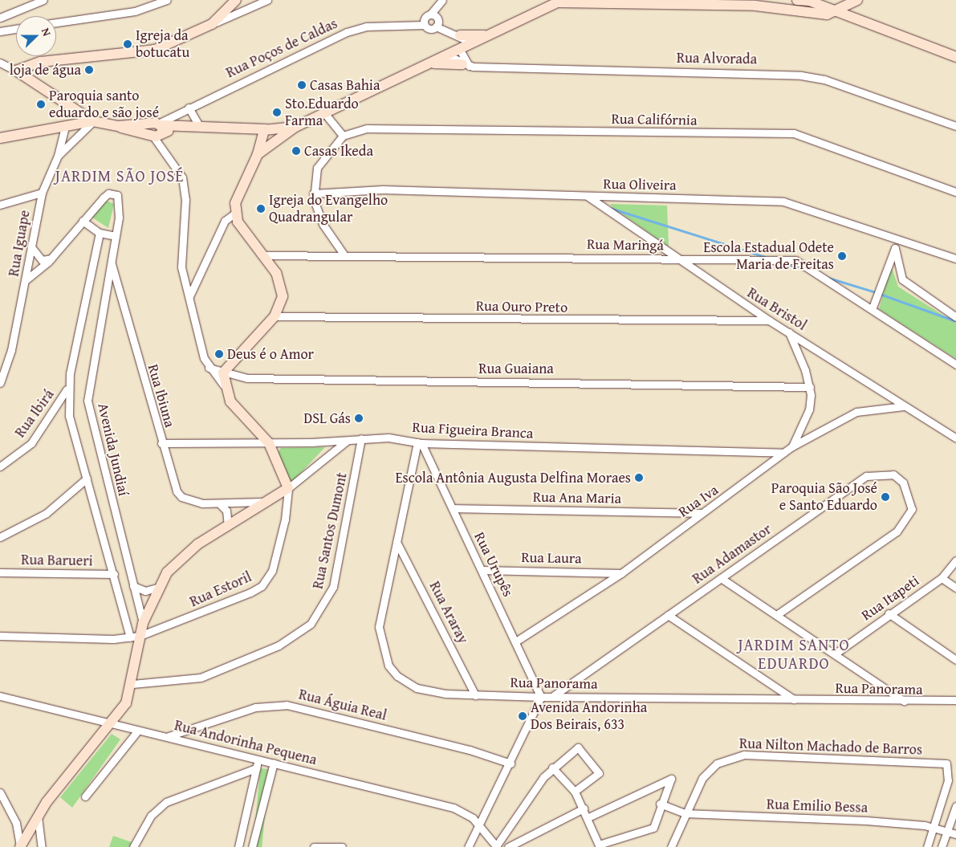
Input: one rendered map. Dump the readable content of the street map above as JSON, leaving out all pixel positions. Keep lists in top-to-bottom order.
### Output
{
  "streets": {
    "street": [
      "Rua Poços de Caldas",
      "Rua Alvorada",
      "Rua Califórnia",
      "Rua Oliveira",
      "Rua Iguape",
      "Rua Maringá",
      "Rua Ouro Preto",
      "Rua Bristol",
      "Rua Guaiana",
      "Rua Ibiuna",
      "Rua Ibirá",
      "Rua Figueira Branca",
      "Avenida Jundiaí",
      "Rua Ana Maria",
      "Rua Iva",
      "Rua Santos Dumont",
      "Rua Adamastor",
      "Rua Laura",
      "Rua Barueri",
      "Rua Urupês",
      "Rua Estoril",
      "Rua Itapeti",
      "Rua Araray",
      "Rua Panorama",
      "Rua Águia Real",
      "Rua Andorinha Pequena",
      "Rua Nilton Machado de Barros",
      "Rua Emilio Bessa"
    ]
  },
  "crossings": [
    ["Rua Oliveira", "Rua Bristol"],
    ["Rua Maringá", "Rua Bristol"],
    ["Rua Ouro Preto", "Rua Bristol"],
    ["Rua Bristol", "Rua Iva"],
    ["Rua Ibiuna", "Rua Figueira Branca"],
    ["Rua Ibiuna", "Avenida Jundiaí"],
    ["Rua Figueira Branca", "Rua Iva"],
    ["Rua Figueira Branca", "Rua Santos Dumont"],
    ["Rua Figueira Branca", "Rua Urupês"],
    ["Rua Figueira Branca", "Rua Panorama"],
    ["Rua Ana Maria", "Rua Iva"],
    ["Rua Ana Maria", "Rua Urupês"],
    ["Rua Iva", "Rua Laura"],
    ["Rua Iva", "Rua Urupês"],
    ["Rua Adamastor", "Rua Panorama"],
    ["Rua Laura", "Rua Urupês"],
    ["Rua Urupês", "Rua Panorama"],
    ["Rua Araray", "Rua Panorama"],
    ["Rua Águia Real", "Rua Andorinha Pequena"],
    ["Rua Nilton Machado de Barros", "Rua Emilio Bessa"]
  ],
  "districts": ["JARDIM SÃO JOSÉ", "JARDIM SANTO EDUARDO"],
  "places": [
    "Igreja da botucatu",
    "loja de água",
    "Casas Bahia",
    "Paroquia santo eduardo e são josé",
    "Sto.Eduardo Farma",
    "Casas Ikeda",
    "Igreja do Evangelho Quadrangular",
    "Escola Estadual Odete Maria de Freitas",
    "Deus é o Amor",
    "DSL Gás",
    "Escola Antônia Augusta Delfina Moraes",
    "Paroquia São José e Santo Eduardo",
    "Avenida Andorinha Dos Beirais, 633"
  ],
  "north": "right"
}
